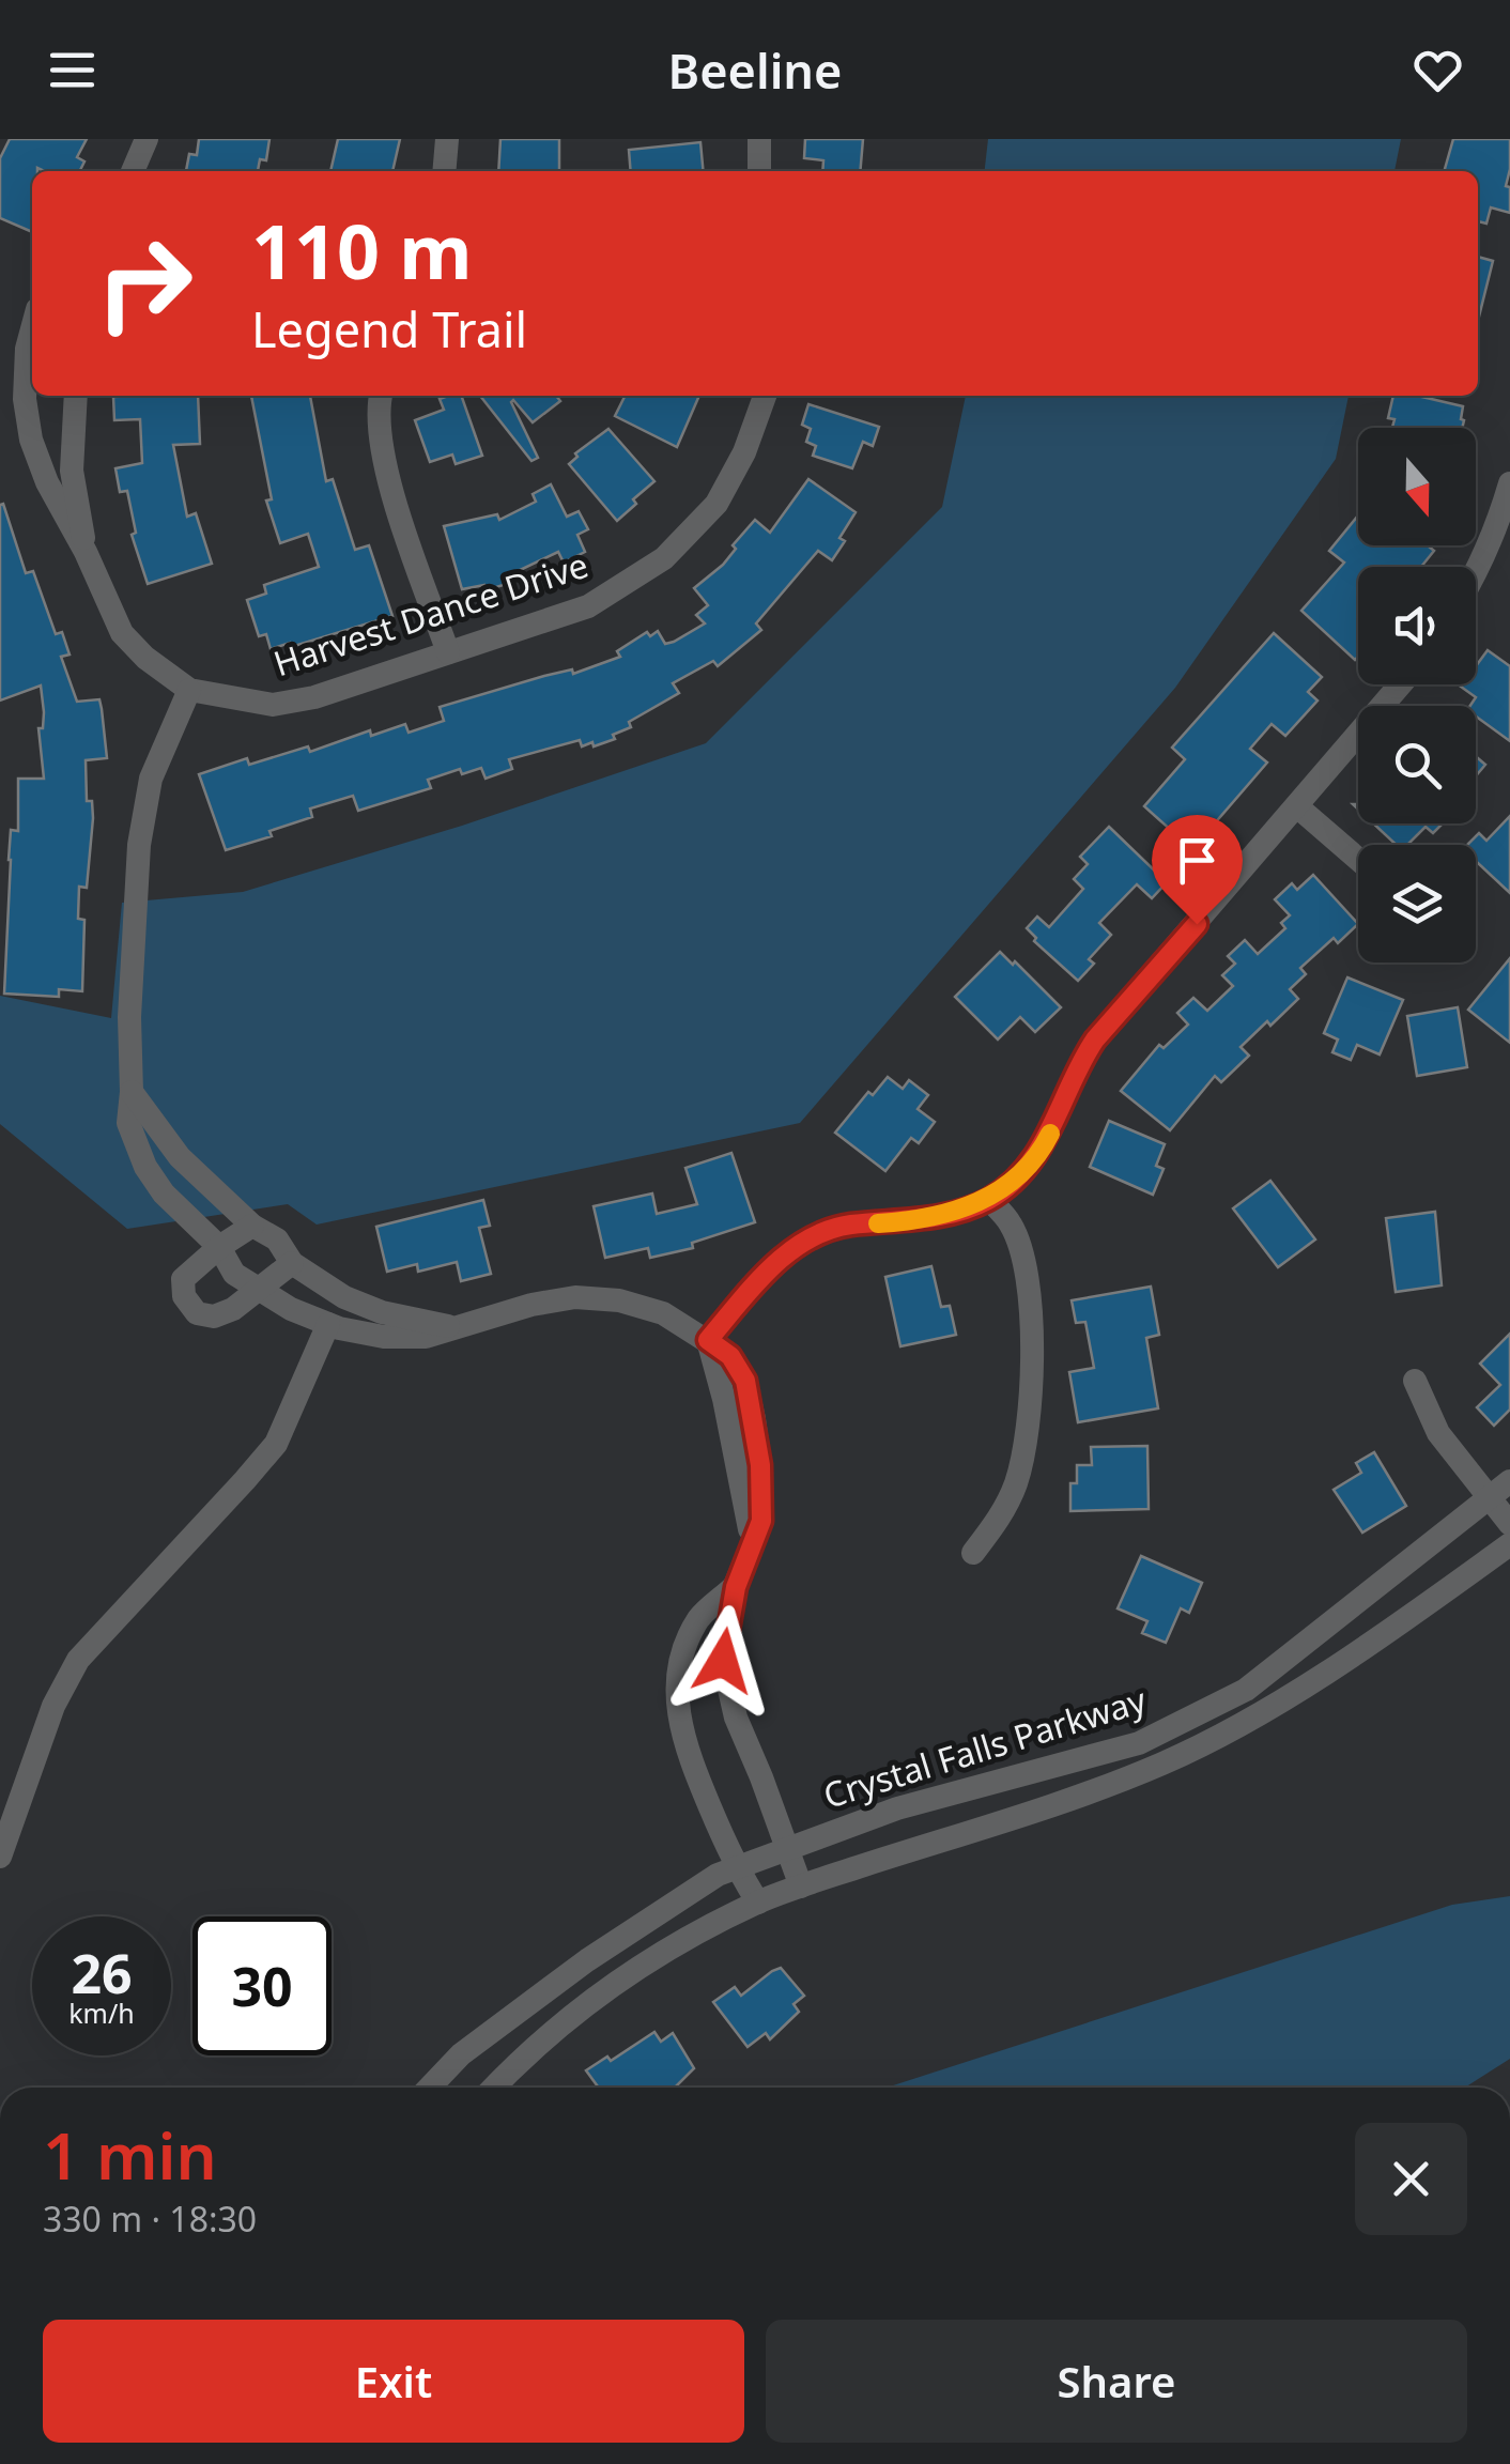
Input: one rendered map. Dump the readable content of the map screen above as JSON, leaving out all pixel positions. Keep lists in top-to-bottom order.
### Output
{
  "streets": {
    "street": ["Harvest Dance Drive", "Crystal Falls Parkway"]
  },
  "north": "bottom",
  "page": {
    "header": "Beeline",
    "turn": ["110 m", "Legend Trail"],
    "speed": "26 km/h",
    "limit": "30",
    "heading": ["1 min", "330 m · 18:30"],
    "buttons": ["Exit", "Share"]
  }
}
